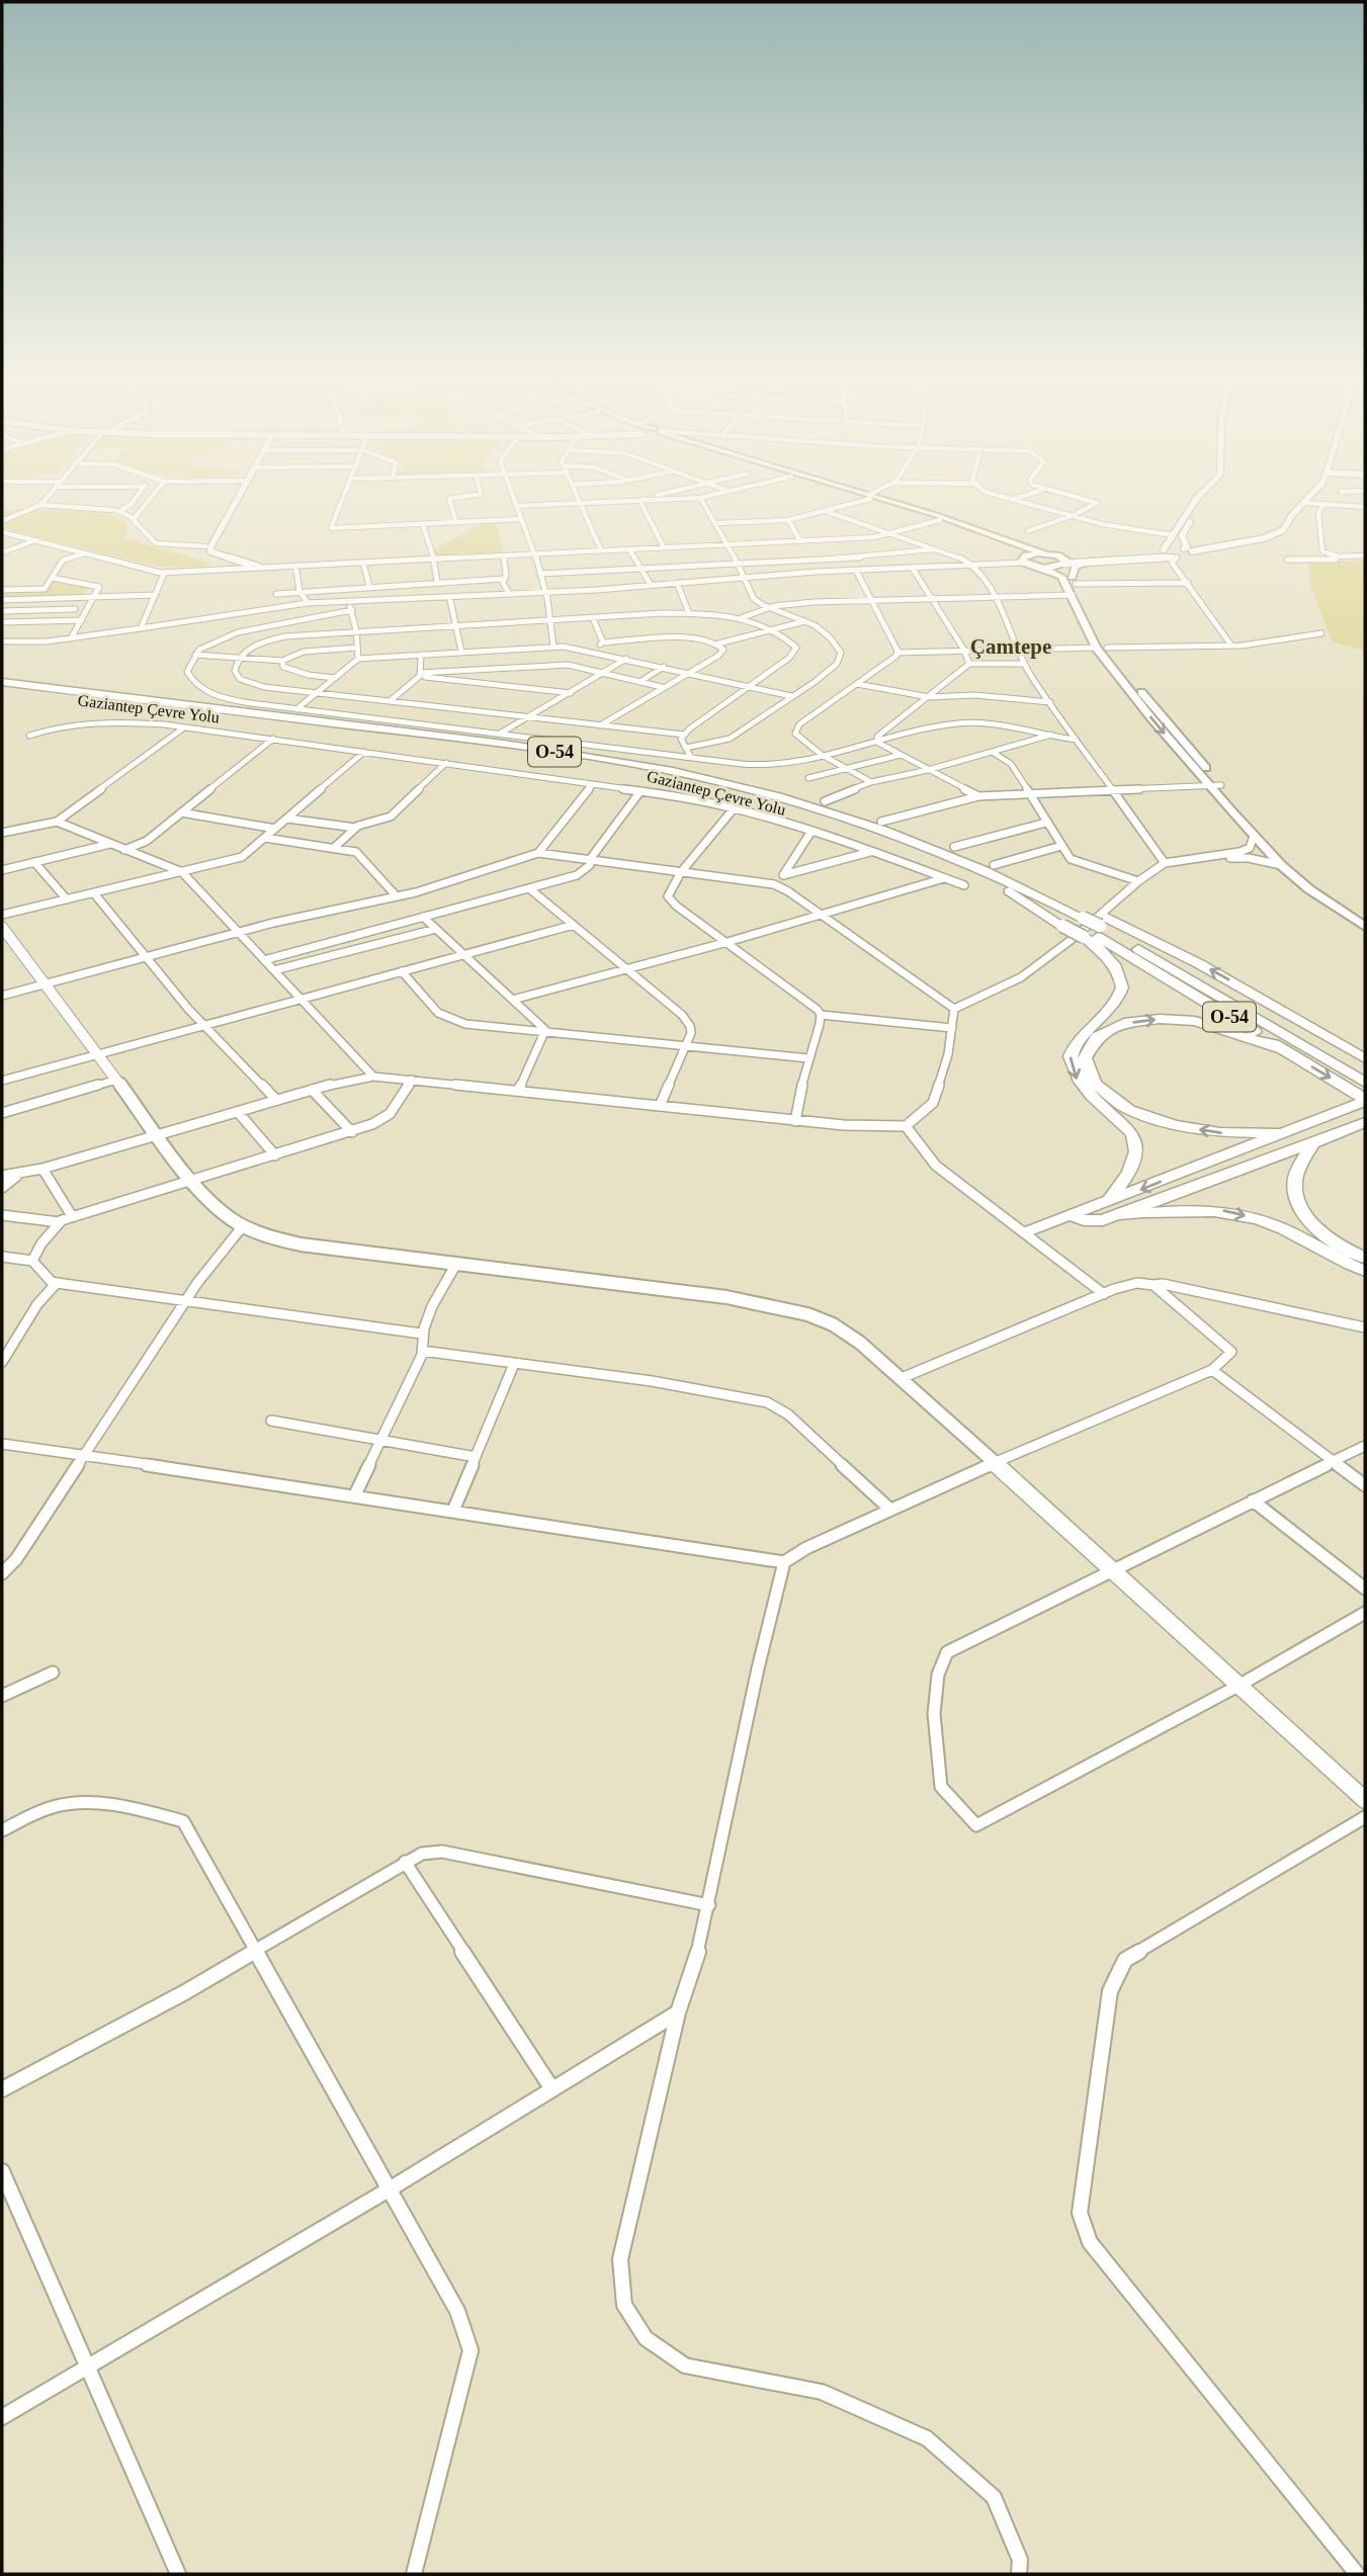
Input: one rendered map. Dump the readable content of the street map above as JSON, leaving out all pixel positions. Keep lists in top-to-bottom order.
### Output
{
  "streets": {
    "highway": ["Gaziantep Çevre Yolu", "O-54"]
  },
  "crossings": [
    ["Gaziantep Çevre Yolu", "O-54"]
  ],
  "districts": ["Çamtepe"]
}
